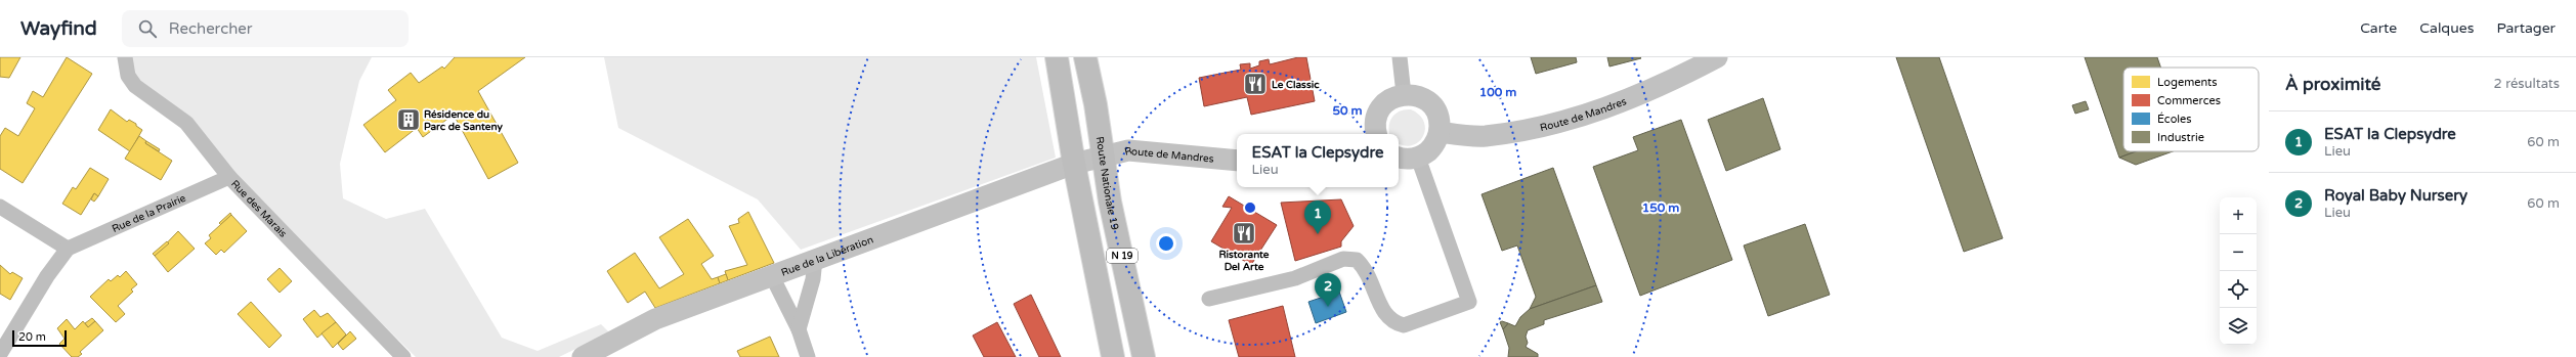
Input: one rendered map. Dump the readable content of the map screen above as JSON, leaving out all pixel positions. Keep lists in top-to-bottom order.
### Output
{
  "streets": {
    "main road": ["Route Nationale 19", "N 19"],
    "street": [
      "Route de Mandres",
      "Rue des Marais",
      "Rue de la Prairie",
      "Rue de la Libération"
    ]
  },
  "crossings": [
    ["Route de Mandres", "Route Nationale 19"],
    ["Route de Mandres", "Rue de la Libération"],
    ["Route de Mandres", "N 19"],
    ["Rue des Marais", "Rue de la Prairie"],
    ["Rue de la Libération", "N 19"]
  ],
  "places": {
    "restaurant": ["Le Classic", "Ristorante Del Arte"],
    "building": ["Résidence du Parc de Santeny"]
  },
  "legend": [
    "Logements",
    "Commerces",
    "Écoles",
    "Industrie"
  ],
  "scale_bar": "20 m",
  "page": {
    "header": "Wayfind",
    "search": "Rechercher",
    "nav": ["Carte", "Calques", "Partager"],
    "heading": ["À proximité", "2 résultats"],
    "list": [
      {
        "mark": "1",
        "name": "ESAT la Clepsydre",
        "note": "Lieu",
        "value": "60 m"
      },
      {
        "mark": "2",
        "name": "Royal Baby Nursery",
        "note": "Lieu",
        "value": "60 m"
      }
    ],
    "popup": ["ESAT la Clepsydre", "Lieu"],
    "map_buttons": ["+", "−"],
    "pins": ["1", "2"],
    "scale": "20 m"
  },
  "rings": ["100 m", "50 m", "150 m"]
}
